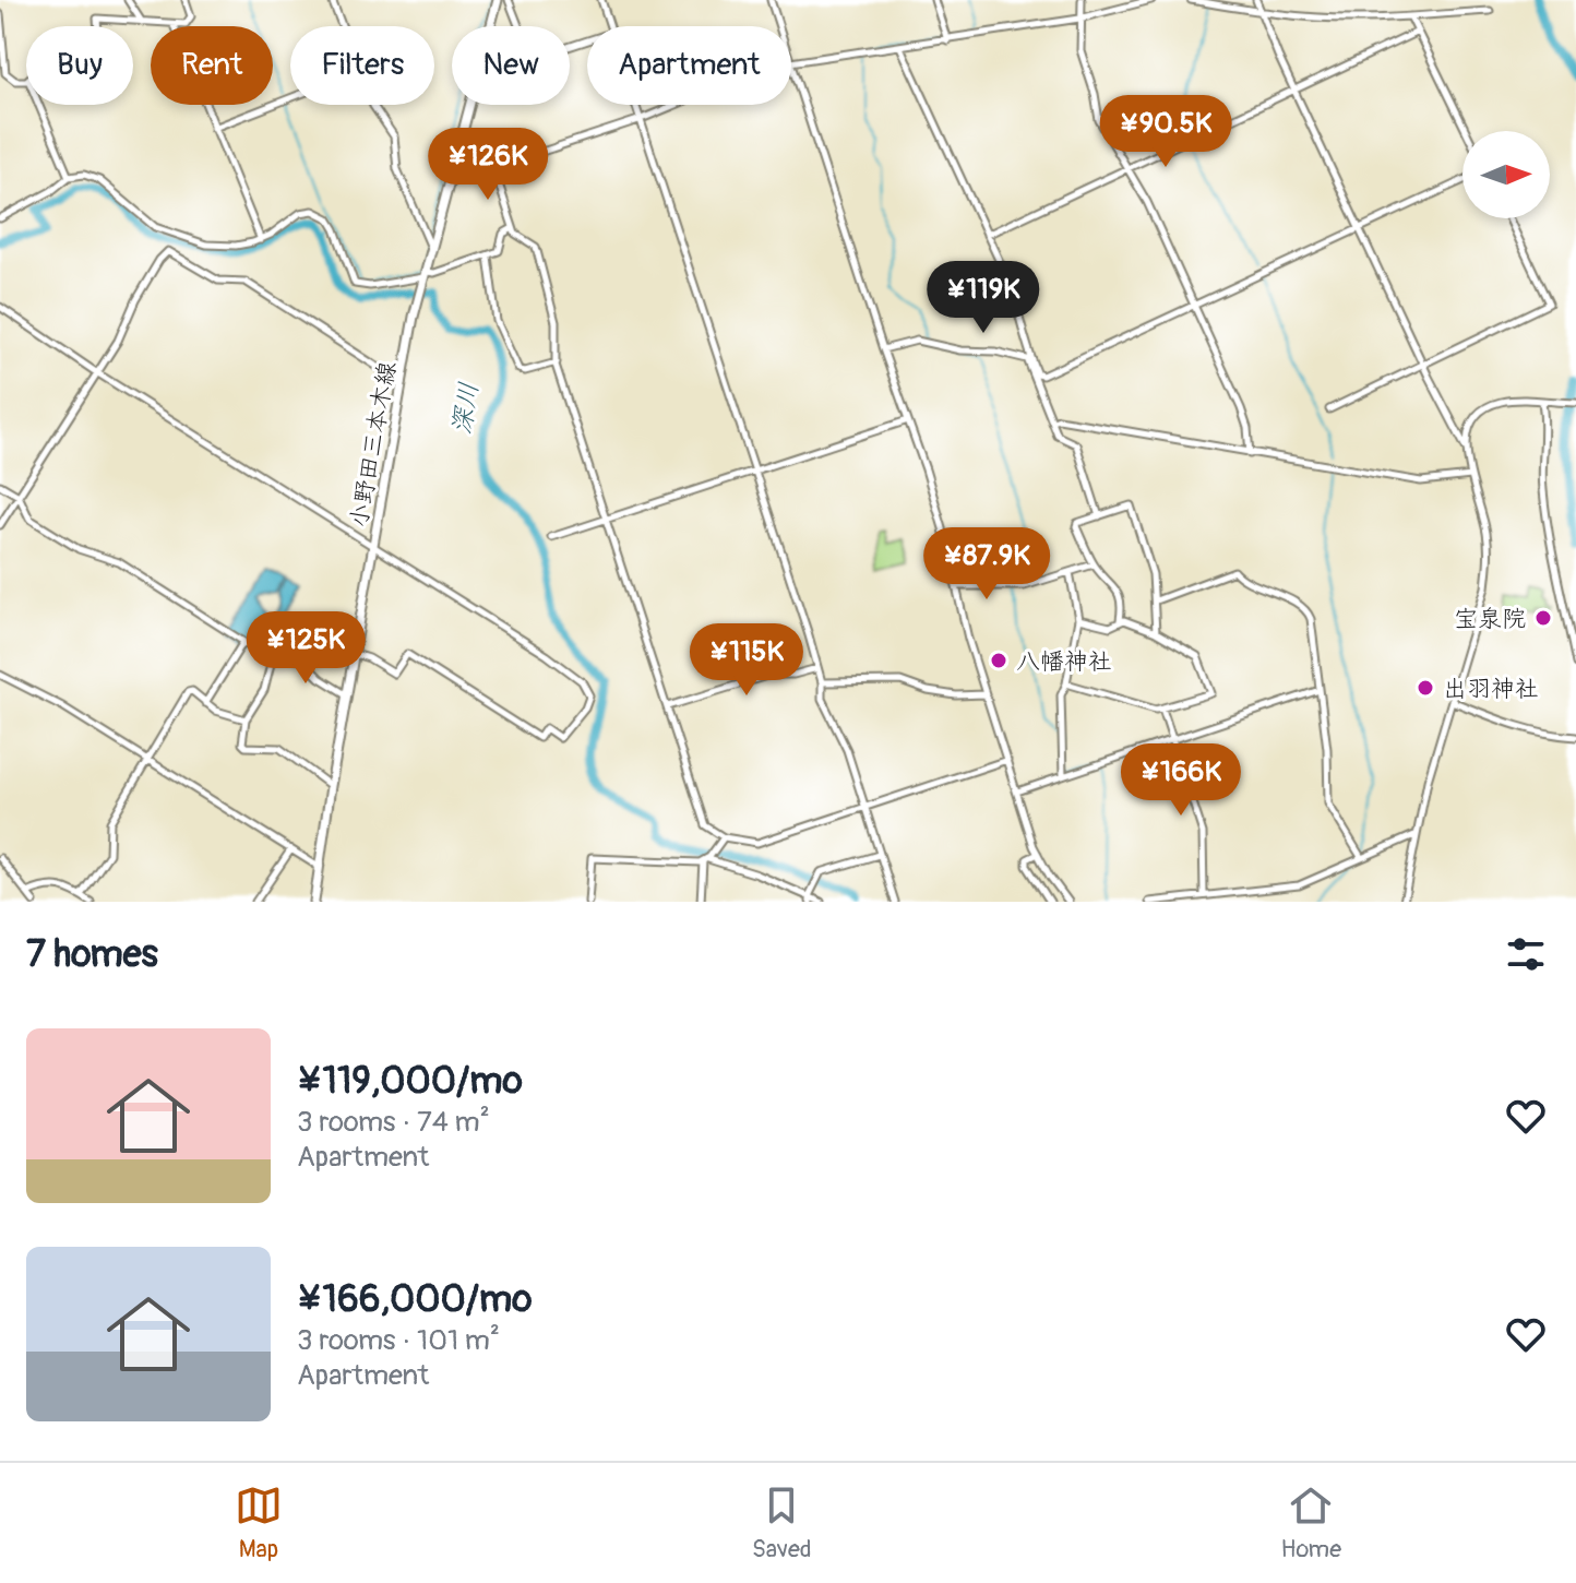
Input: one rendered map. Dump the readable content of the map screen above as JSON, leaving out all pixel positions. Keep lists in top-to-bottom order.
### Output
{
  "streets": {
    "main road": ["小野田三本木線"]
  },
  "water": ["深川"],
  "places": ["宝泉院", "八幡神社", "出羽神社"],
  "north": "right",
  "page": {
    "chip": [
      "Buy",
      "Rent",
      "Filters",
      "New",
      "Apartment"
    ],
    "price": [
      "¥90.5K",
      "¥126K",
      "¥119K",
      "¥87.9K",
      "¥125K",
      "¥115K",
      "¥166K"
    ],
    "heading": "7 homes",
    "list": [
      {
        "name": "¥119,000/mo",
        "note": "3 rooms · 74 m² · Apartment"
      },
      {
        "name": "¥166,000/mo",
        "note": "3 rooms · 101 m² · Apartment"
      }
    ],
    "tabs": ["Map", "Saved", "Home"]
  }
}
